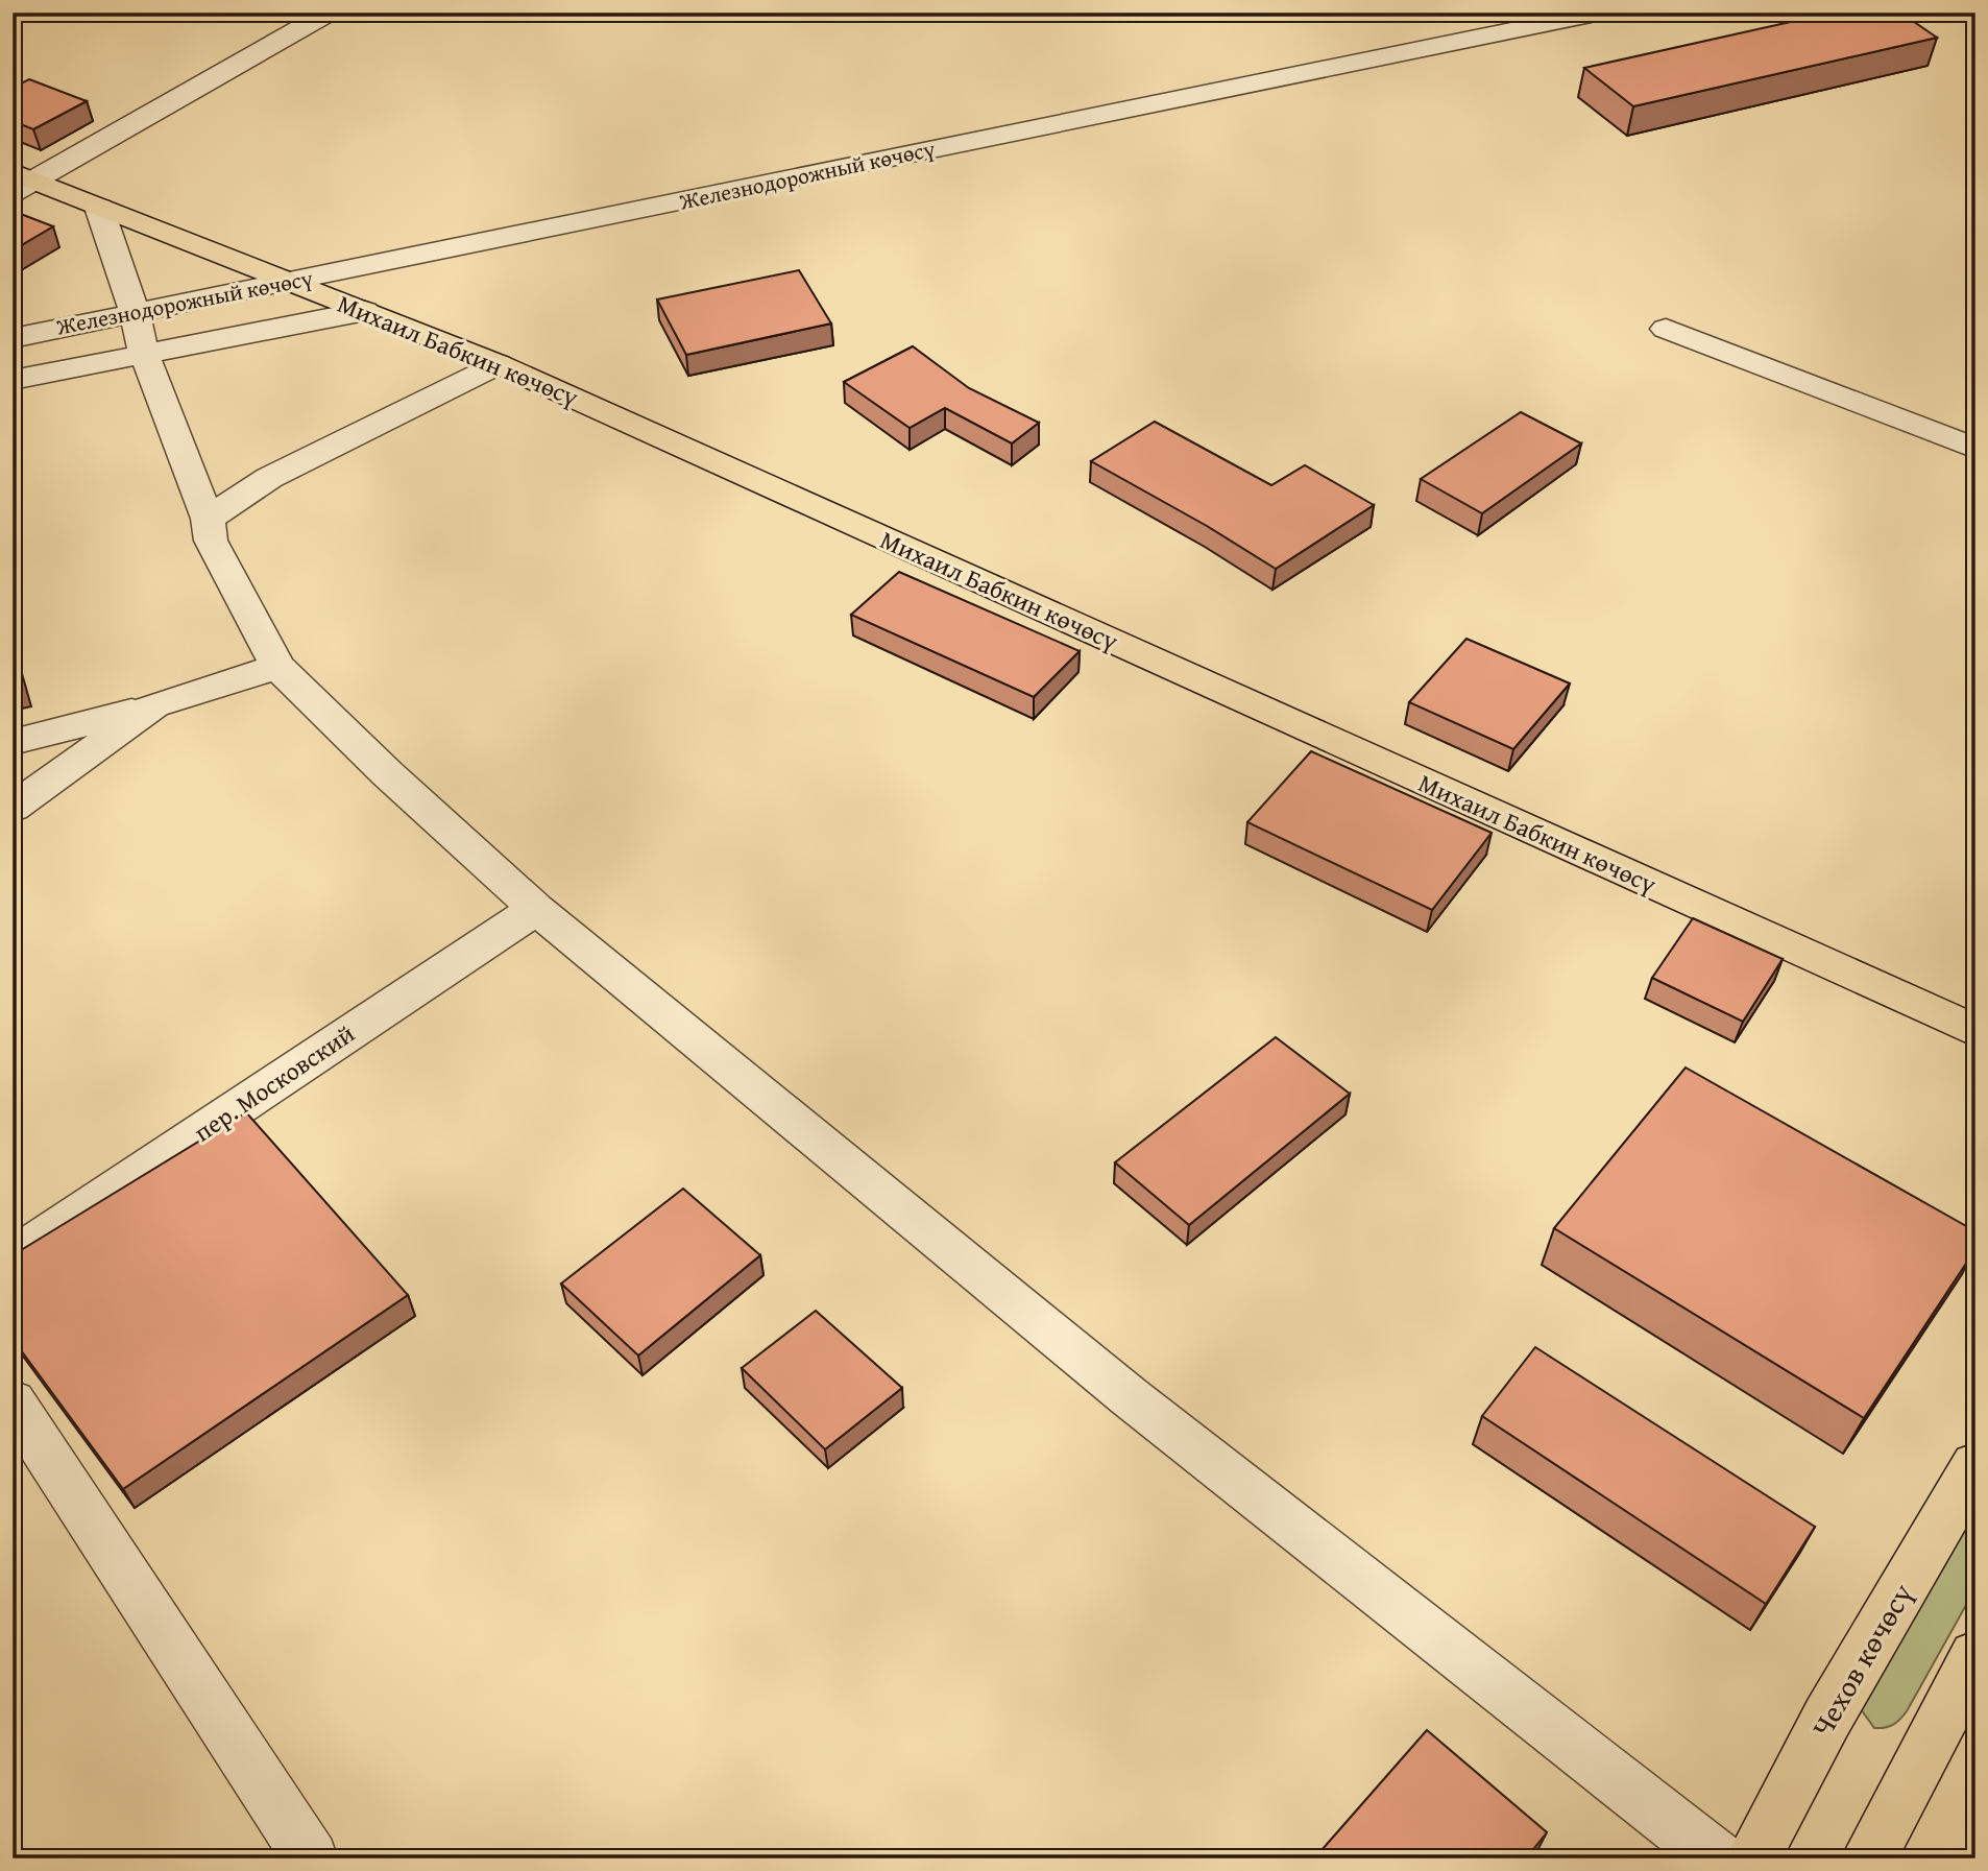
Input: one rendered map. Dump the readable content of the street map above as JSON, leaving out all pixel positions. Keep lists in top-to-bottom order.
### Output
{
  "streets": {
    "main road": ["Михаил Бабкин көчөсү", "Чехов көчөсү"],
    "street": ["Железнодорожный көчөсү", "пер. Московский"]
  },
  "crossings": [
    ["Железнодорожный көчөсү", "Михаил Бабкин көчөсү"]
  ]
}
